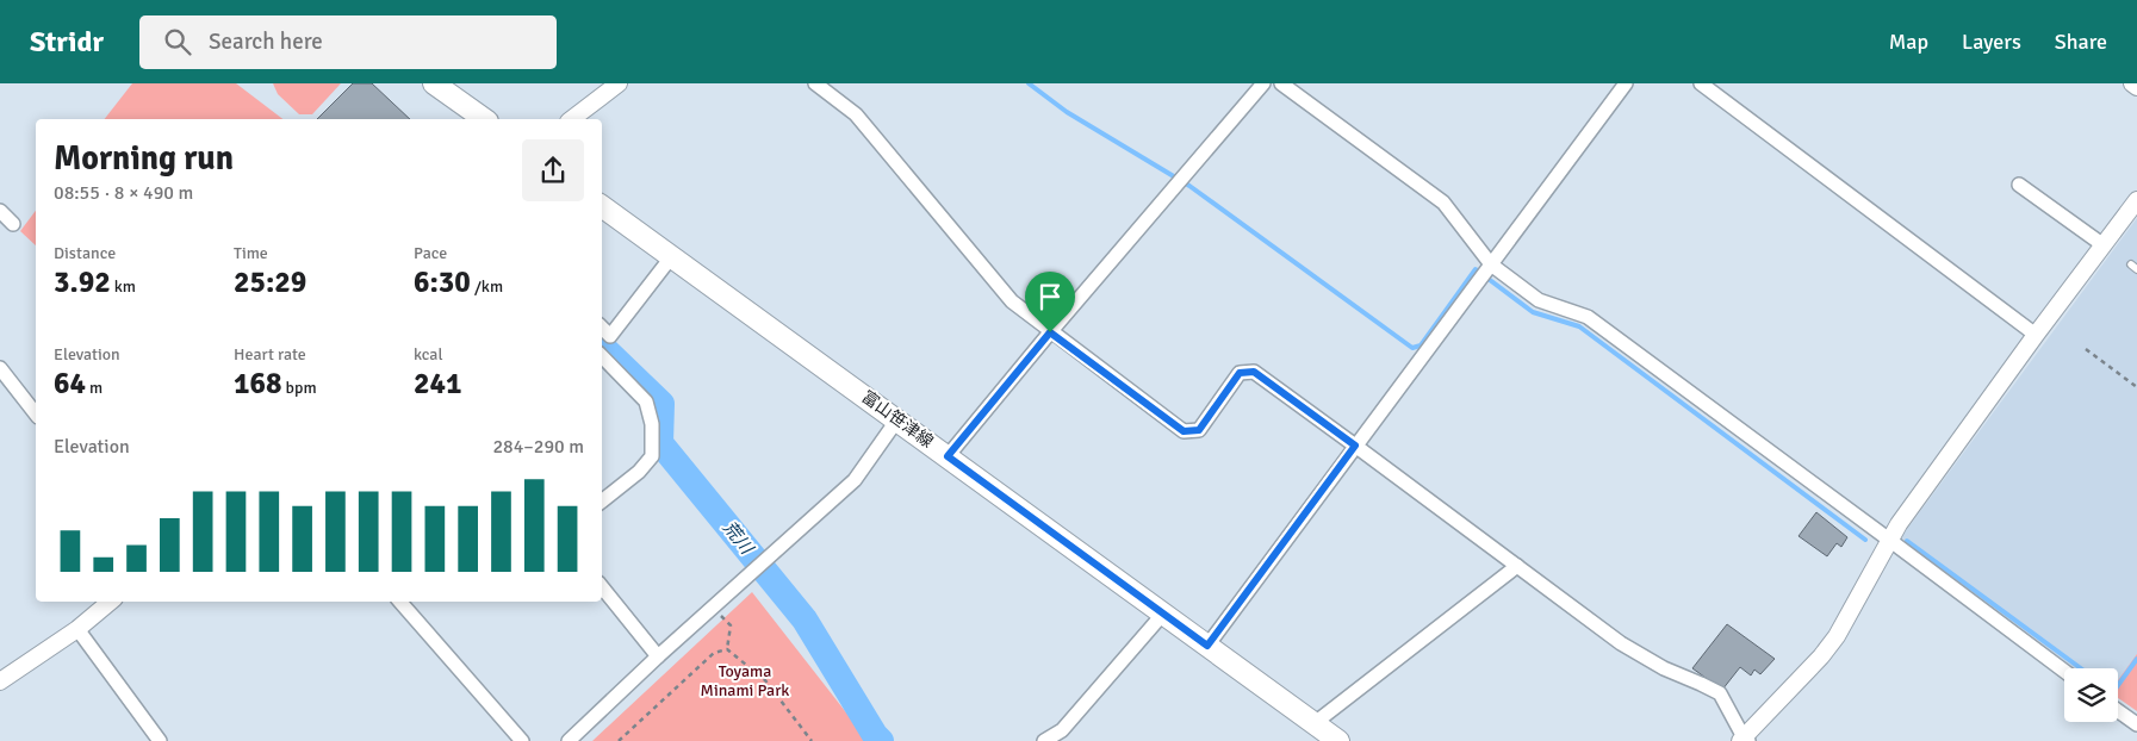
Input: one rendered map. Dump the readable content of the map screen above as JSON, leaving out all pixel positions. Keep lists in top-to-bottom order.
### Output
{
  "streets": {
    "main road": ["富山笹津線"]
  },
  "water": ["荒川"],
  "parks": ["Toyama Minami Park"],
  "page": {
    "header": "Stridr",
    "search": "Search here",
    "nav": ["Map", "Layers", "Share"],
    "heading": ["Morning run", "08:55 · 8 × 490 m"],
    "stats": [
      ["Distance", "3.92 km"],
      ["Time", "25:29"],
      ["Pace", "6:30 /km"],
      ["Elevation", "64 m"],
      ["Heart rate", "168 bpm"],
      ["kcal", "241"]
    ],
    "chart": ["Elevation", "284–290 m"]
  }
}
